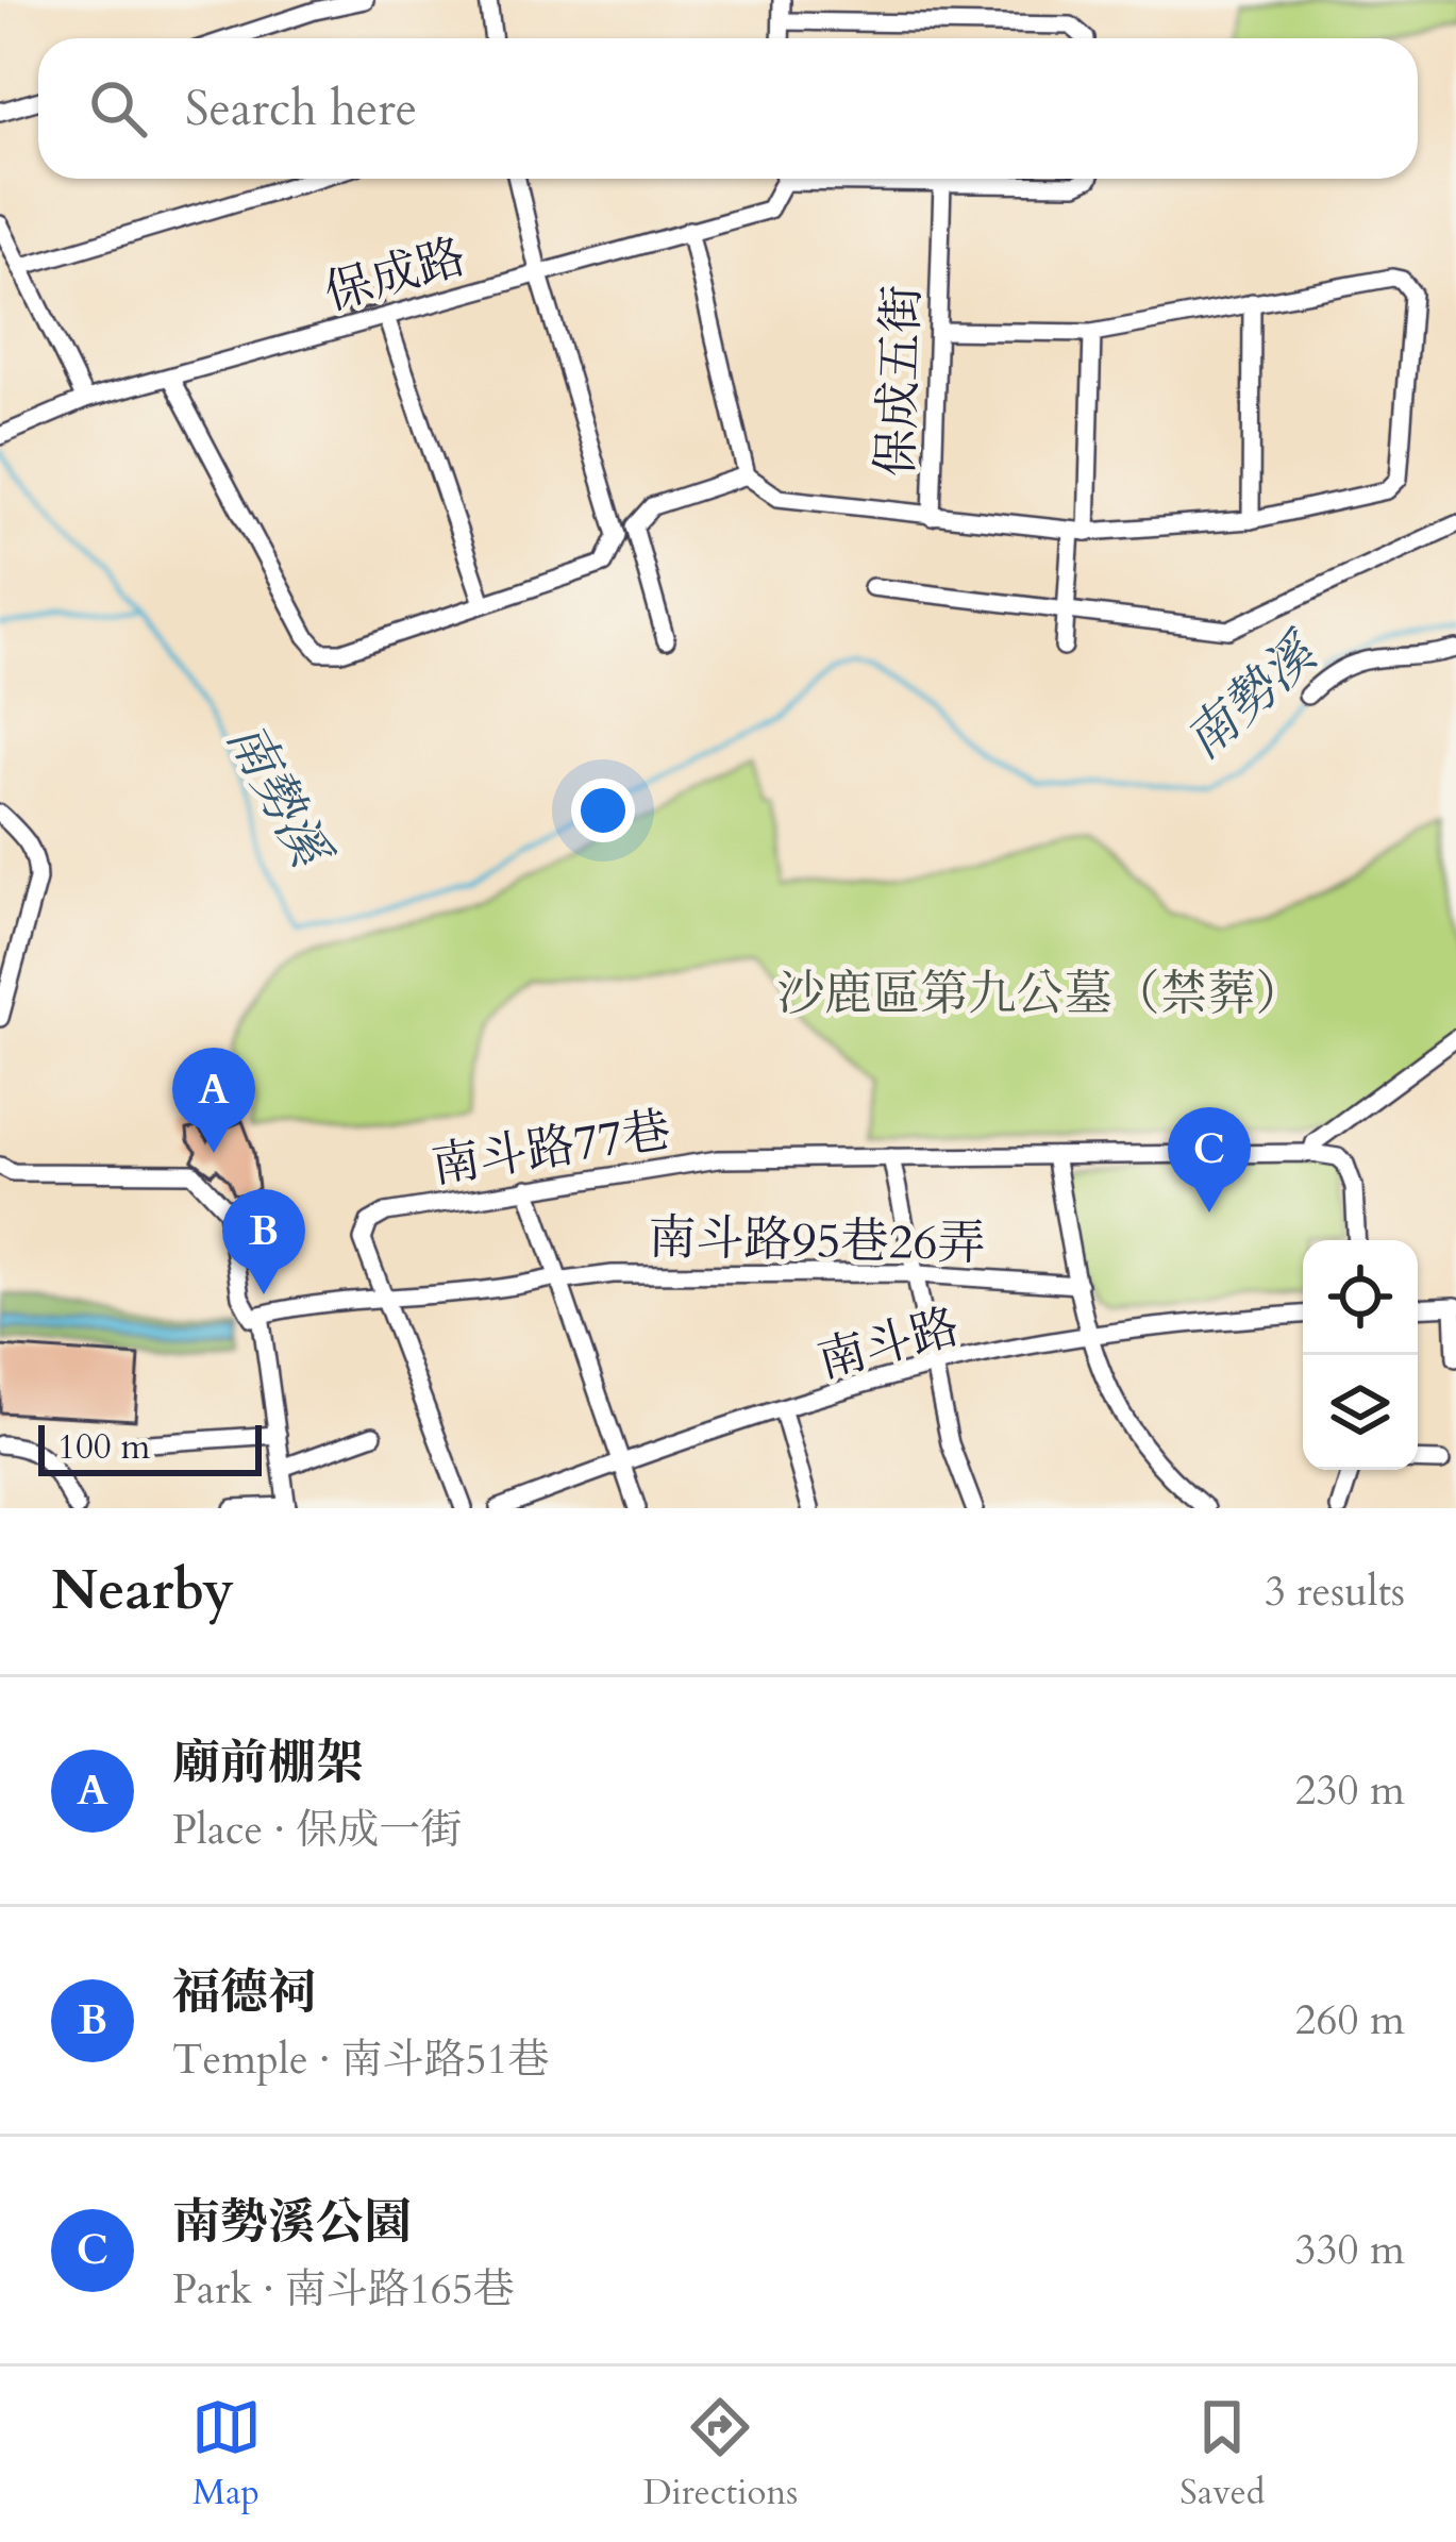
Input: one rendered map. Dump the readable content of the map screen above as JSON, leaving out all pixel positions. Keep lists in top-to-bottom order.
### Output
{
  "streets": {
    "street": [
      "保成路",
      "保成五街",
      "南斗路77巷",
      "南斗路95巷26弄",
      "南斗路"
    ]
  },
  "crossings": [
    ["南斗路77巷", "南斗路95巷26弄"]
  ],
  "water": ["南勢溪"],
  "parks": ["沙鹿區第九公墓（禁葬）"],
  "scale_bar": "100 m",
  "page": {
    "search": "Search here",
    "pins": ["A", "C", "B"],
    "scale": "100 m",
    "heading": ["Nearby", "3 results"],
    "list": [
      {
        "mark": "A",
        "name": "廟前棚架",
        "note": "Place · 保成一街",
        "value": "230 m"
      },
      {
        "mark": "B",
        "name": "福德祠",
        "note": "Temple · 南斗路51巷",
        "value": "260 m"
      },
      {
        "mark": "C",
        "name": "南勢溪公園",
        "note": "Park · 南斗路165巷",
        "value": "330 m"
      }
    ],
    "nav": ["Map", "Directions", "Saved"]
  }
}
